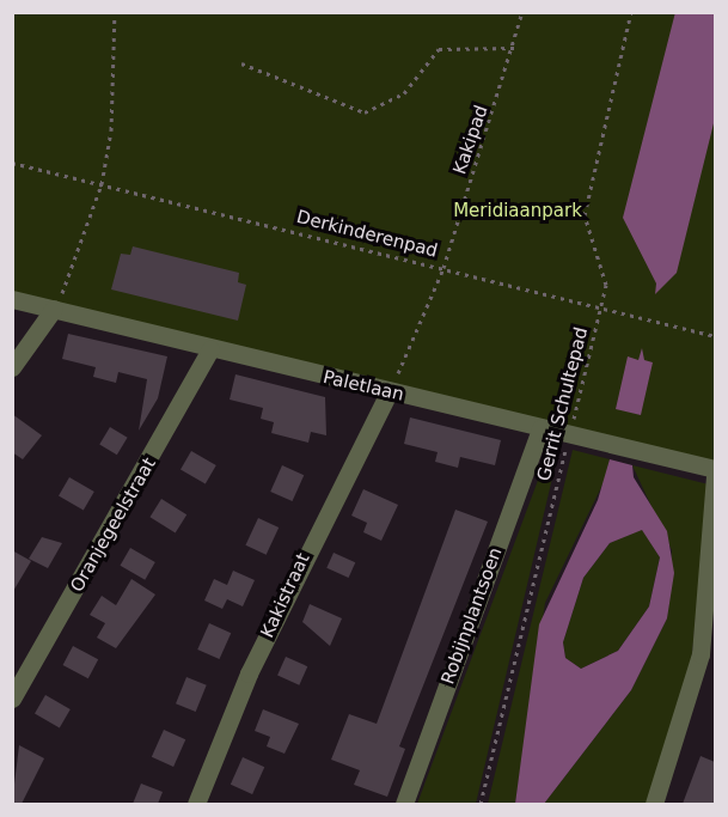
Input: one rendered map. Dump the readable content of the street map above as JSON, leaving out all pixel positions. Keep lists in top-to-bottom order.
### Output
{
  "streets": {
    "street": [
      "Paletlaan",
      "Oranjegeelstraat",
      "Kakistraat",
      "Robijnplantsoen"
    ],
    "path": ["Kakipad", "Derkinderenpad", "Gerrit Schultepad"]
  },
  "crossings": [
    ["Kakipad", "Derkinderenpad"],
    ["Kakipad", "Paletlaan"],
    ["Kakipad", "Kakistraat"],
    ["Derkinderenpad", "Gerrit Schultepad"],
    ["Paletlaan", "Gerrit Schultepad"],
    ["Paletlaan", "Oranjegeelstraat"],
    ["Paletlaan", "Kakistraat"],
    ["Paletlaan", "Robijnplantsoen"]
  ],
  "parks": ["Meridiaanpark"]
}
